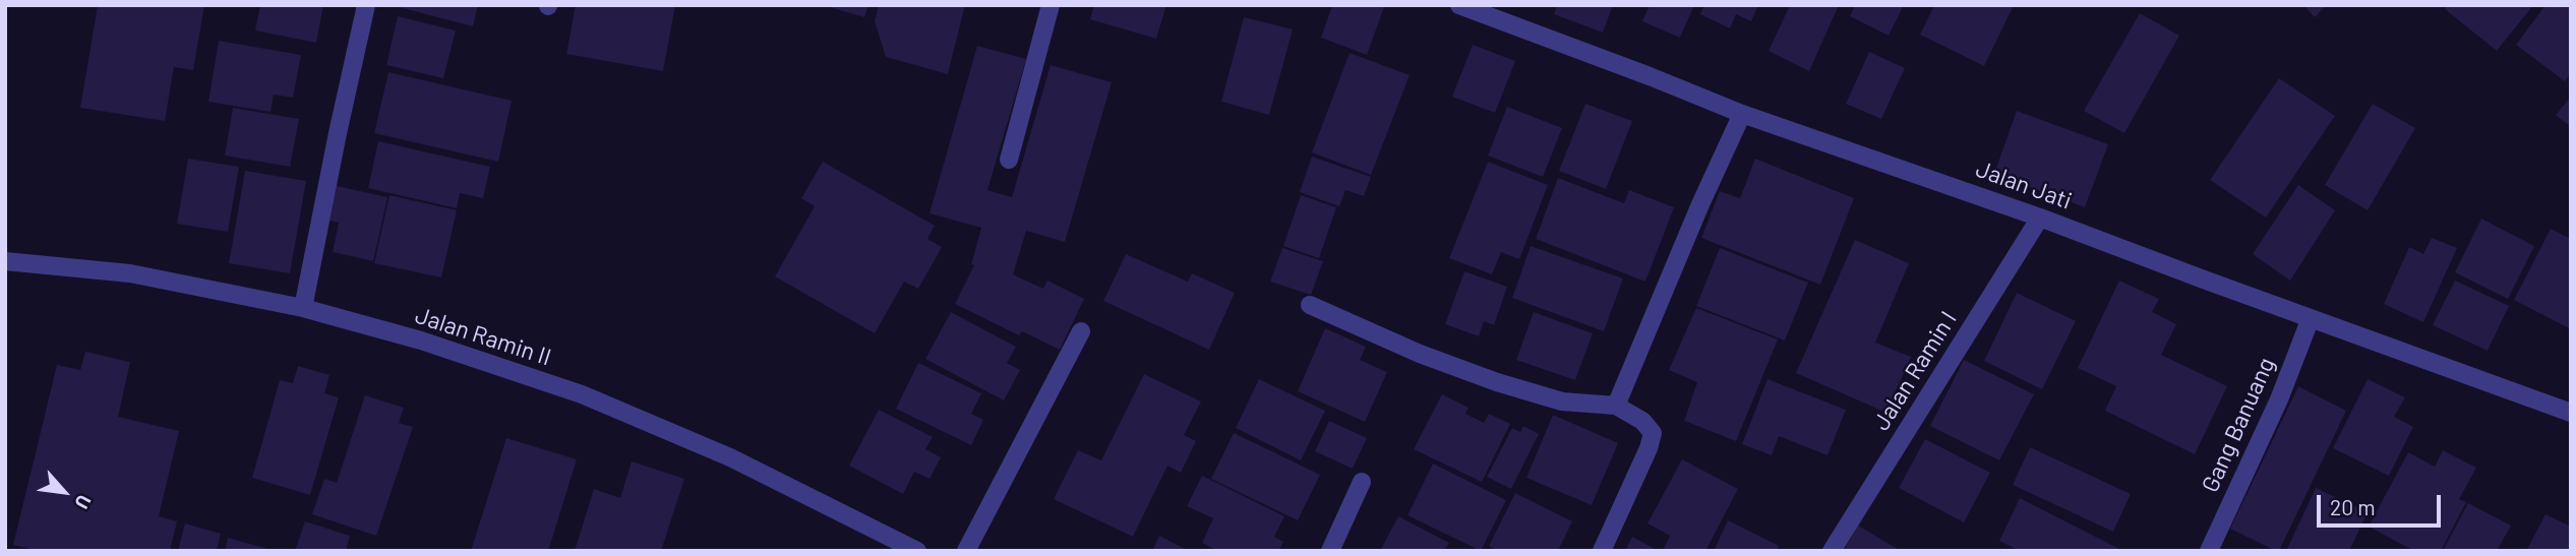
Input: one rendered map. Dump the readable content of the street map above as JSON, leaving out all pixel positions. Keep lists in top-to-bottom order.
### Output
{
  "streets": {
    "street": [
      "Jalan Jati",
      "Jalan Ramin II",
      "Jalan Ramin I",
      "Gang Banuang"
    ]
  },
  "crossings": [
    ["Jalan Jati", "Jalan Ramin I"],
    ["Jalan Jati", "Gang Banuang"]
  ],
  "scale_bar": "20 m",
  "north": "bottom right"
}
